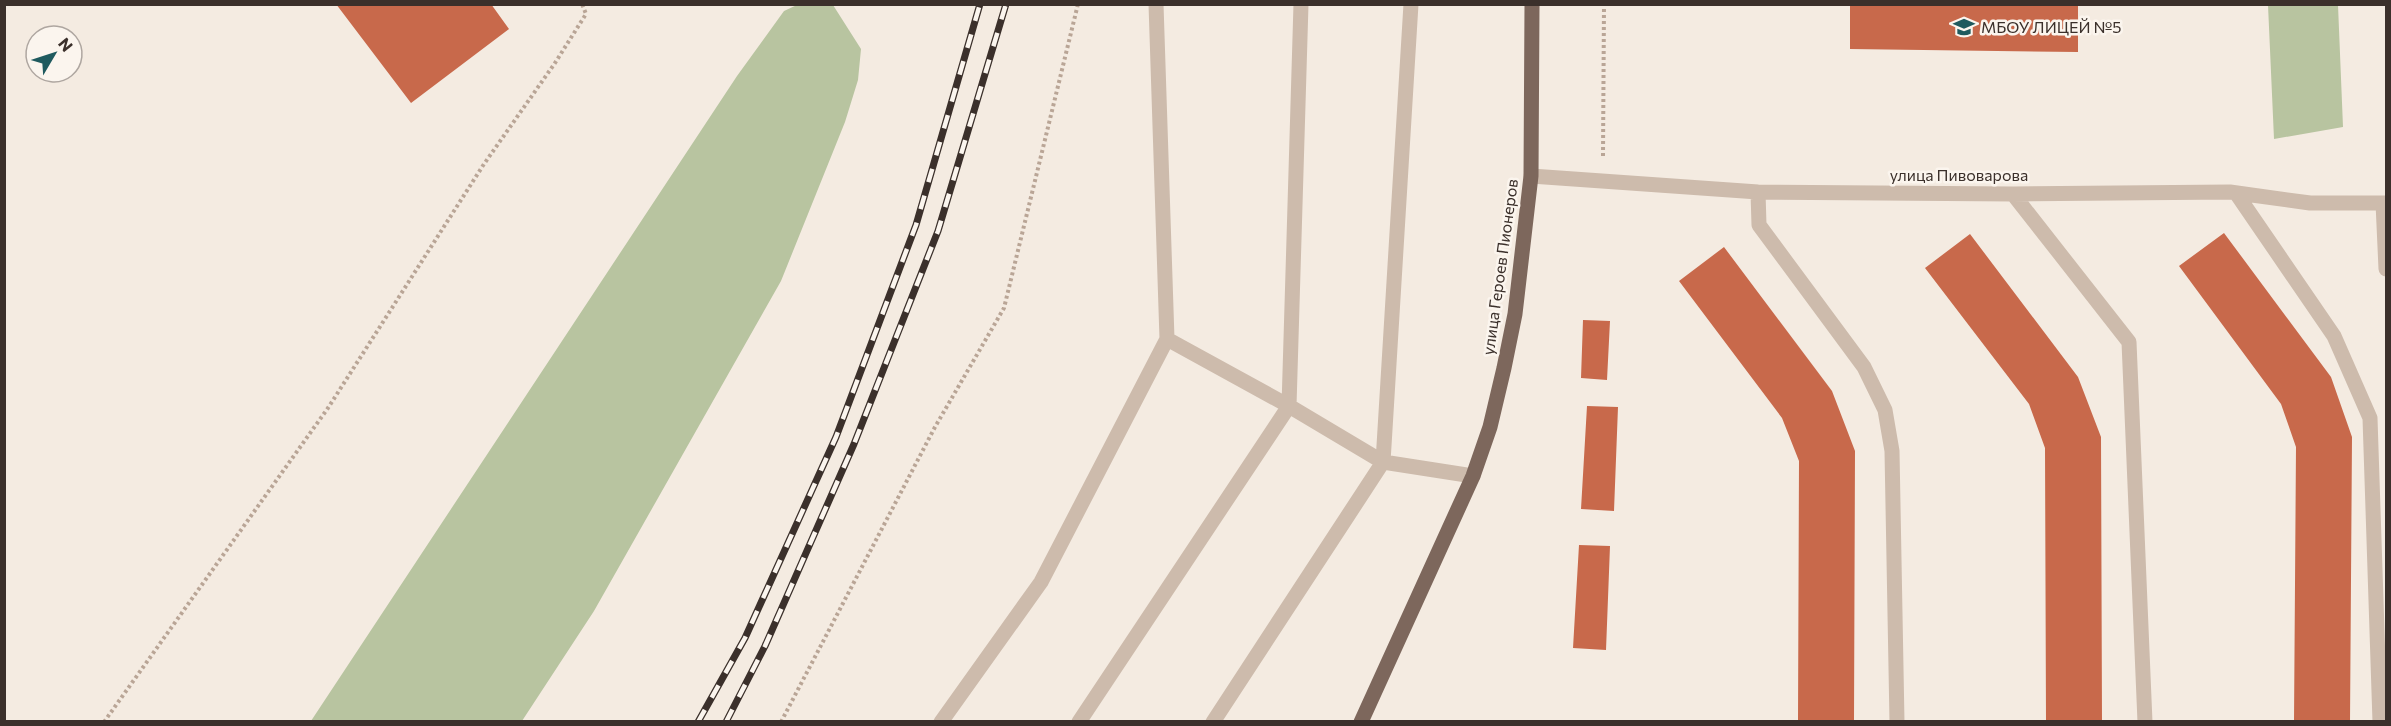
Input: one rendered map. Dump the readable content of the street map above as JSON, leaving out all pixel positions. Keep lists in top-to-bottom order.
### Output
{
  "streets": {
    "main road": ["улица Героев Пионеров"],
    "street": ["улица Пивоварова"]
  },
  "crossings": [
    ["улица Пивоварова", "улица Героев Пионеров"]
  ],
  "places": {
    "school or university": ["МБОУ ЛИЦЕЙ №5"]
  },
  "north": "top right"
}
